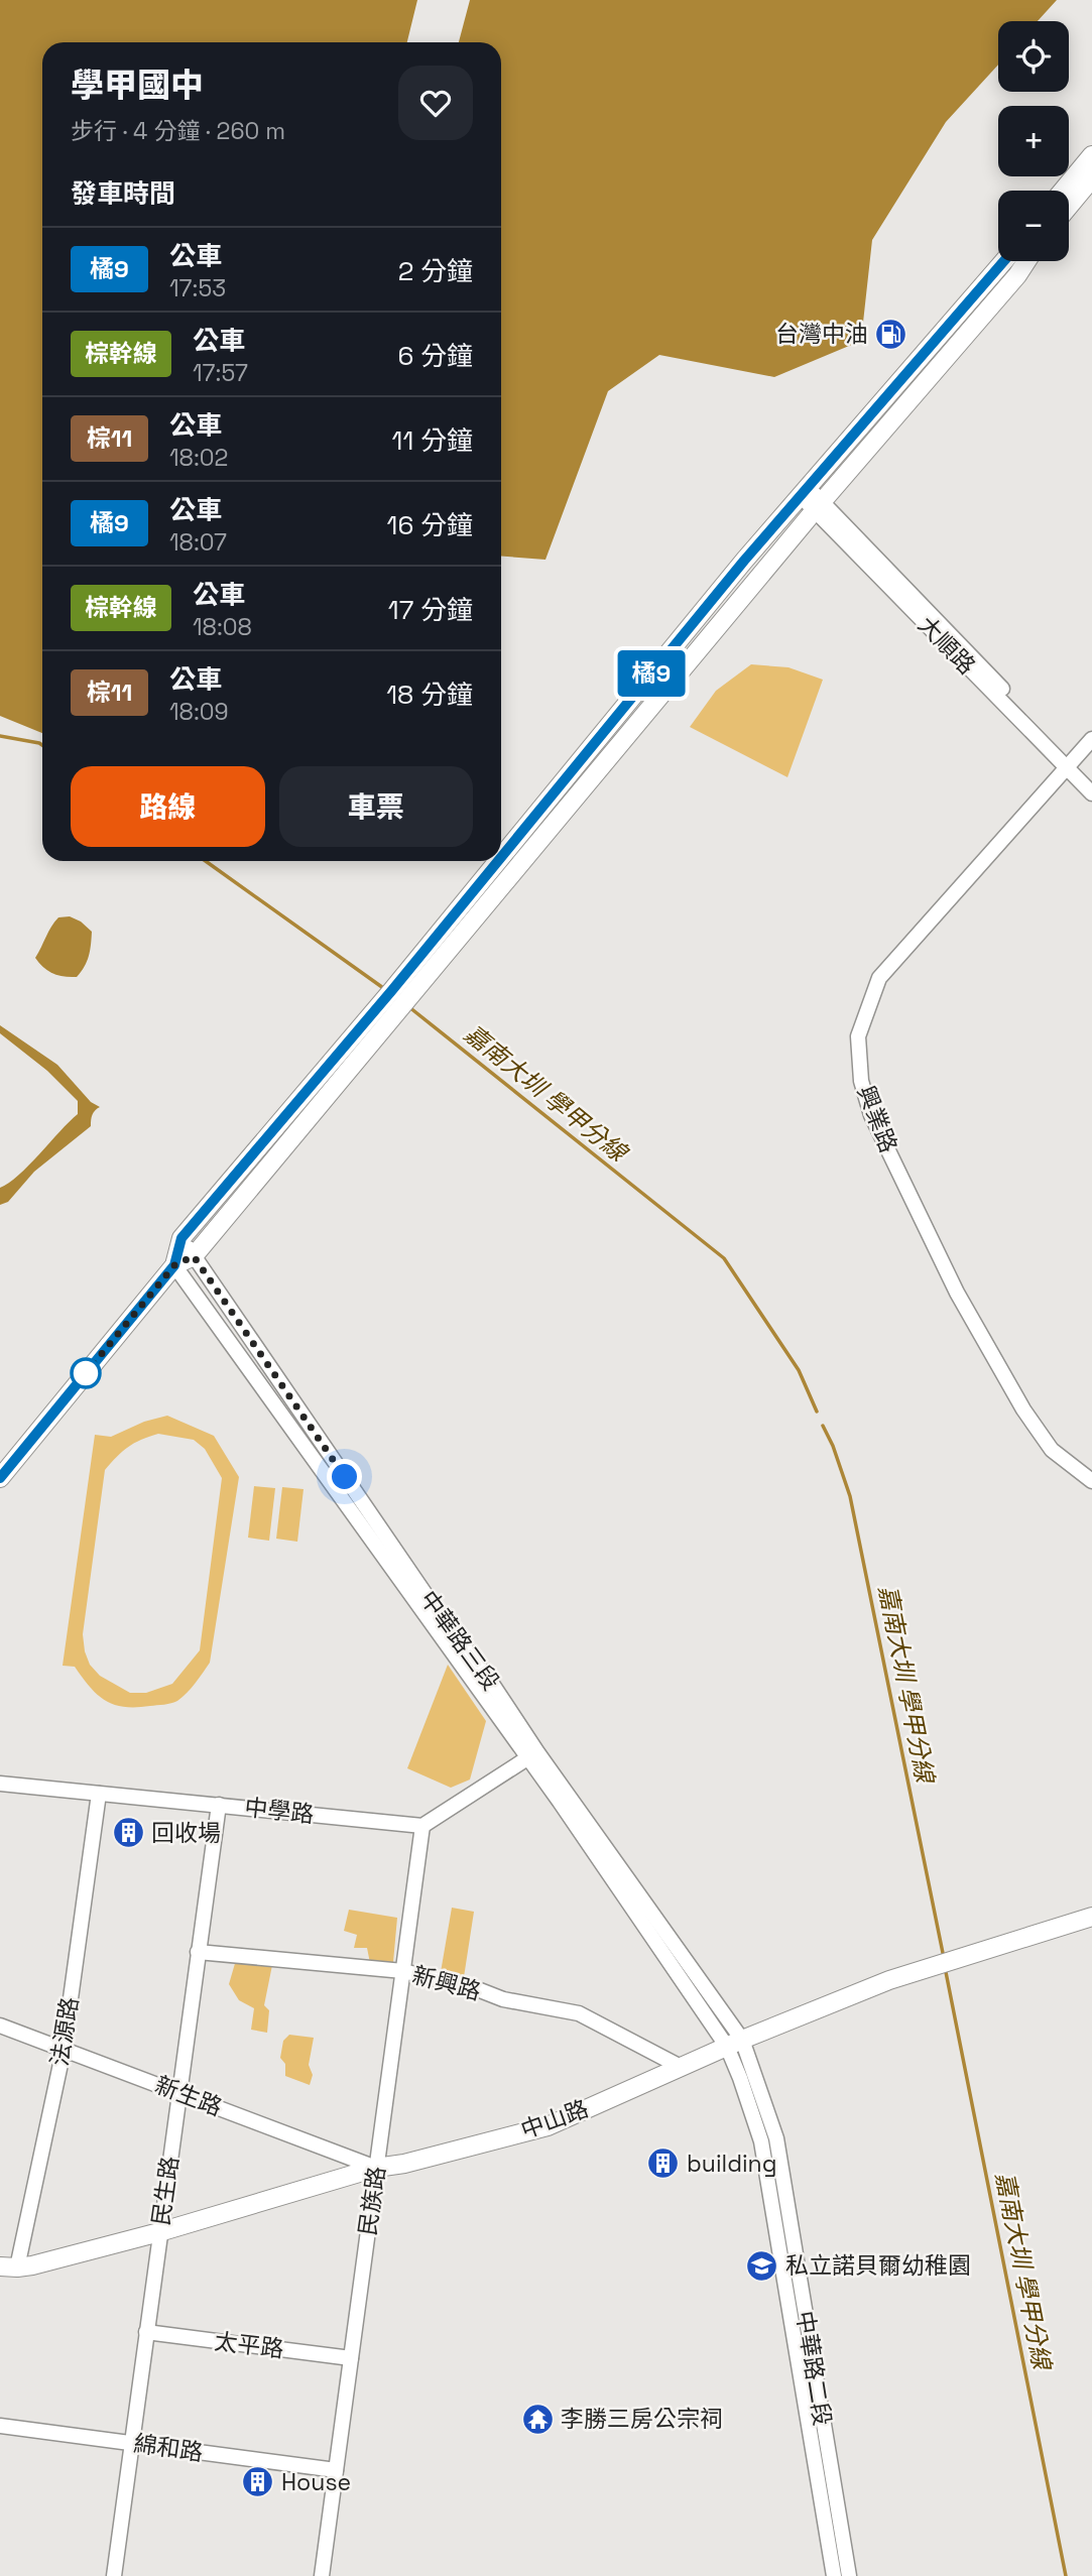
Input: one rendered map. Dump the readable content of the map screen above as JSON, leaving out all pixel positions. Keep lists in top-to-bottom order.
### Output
{
  "streets": {
    "main road": ["中山路"],
    "street": [
      "大順路",
      "興業路",
      "中華路三段",
      "中學路",
      "新興路",
      "法源路",
      "新生路",
      "民生路",
      "民族路",
      "太平路",
      "中華路二段",
      "綿和路"
    ]
  },
  "crossings": [
    ["大順路", "興業路"],
    ["中華路三段", "中山路"],
    ["中華路三段", "中華路二段"],
    ["中學路", "法源路"],
    ["中學路", "民生路"],
    ["中學路", "民族路"],
    ["新興路", "中山路"],
    ["新興路", "民生路"],
    ["新興路", "民族路"],
    ["法源路", "新生路"],
    ["法源路", "中山路"],
    ["新生路", "中山路"],
    ["新生路", "民生路"],
    ["新生路", "民族路"],
    ["中山路", "民生路"],
    ["中山路", "民族路"],
    ["中山路", "中華路二段"],
    ["民生路", "太平路"],
    ["民生路", "綿和路"],
    ["民族路", "太平路"],
    ["民族路", "綿和路"]
  ],
  "water": ["嘉南大圳 學甲分線"],
  "places": {
    "fuel station": ["台灣中油"],
    "building": ["回收場", "building", "House"],
    "school or university": ["私立諾貝爾幼稚園"],
    "temple": ["李勝三房公宗祠"]
  },
  "lines": ["bus line 橘9"],
  "page": {
    "on_map": "橘9",
    "map_buttons": ["+", "−"],
    "heading": [
      ["學甲國中", "步行 · 4 分鐘 · 260 m"],
      "發車時間"
    ],
    "list": [
      {
        "mark": "橘9",
        "name": "公車",
        "note": "17:53",
        "value": "2 分鐘"
      },
      {
        "mark": "棕幹線",
        "name": "公車",
        "note": "17:57",
        "value": "6 分鐘"
      },
      {
        "mark": "棕11",
        "name": "公車",
        "note": "18:02",
        "value": "11 分鐘"
      },
      {
        "mark": "橘9",
        "name": "公車",
        "note": "18:07",
        "value": "16 分鐘"
      },
      {
        "mark": "棕幹線",
        "name": "公車",
        "note": "18:08",
        "value": "17 分鐘"
      },
      {
        "mark": "棕11",
        "name": "公車",
        "note": "18:09",
        "value": "18 分鐘"
      }
    ],
    "buttons": ["路線", "車票"]
  }
}
